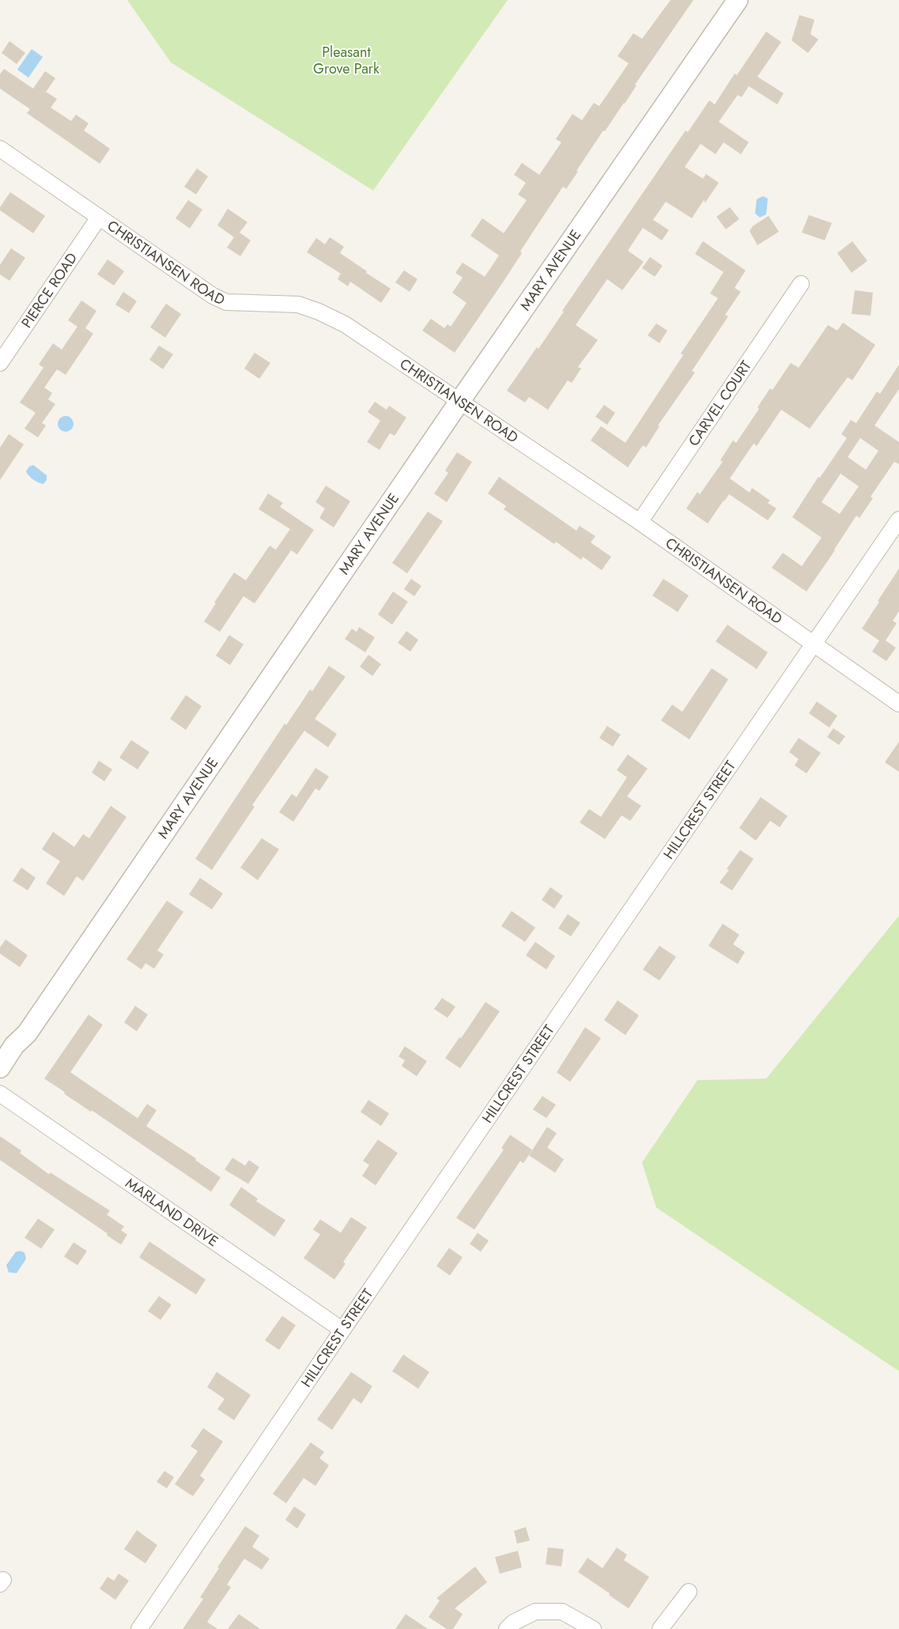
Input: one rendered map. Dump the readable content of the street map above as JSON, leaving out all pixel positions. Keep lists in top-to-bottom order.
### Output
{
  "streets": {
    "street": [
      "CHRISTIANSEN ROAD",
      "MARY AVENUE",
      "PIERCE ROAD",
      "CARVEL COURT",
      "HILLCREST STREET",
      "MARLAND DRIVE"
    ]
  },
  "crossings": [
    ["CHRISTIANSEN ROAD", "MARY AVENUE"],
    ["CHRISTIANSEN ROAD", "PIERCE ROAD"],
    ["CHRISTIANSEN ROAD", "CARVEL COURT"],
    ["CHRISTIANSEN ROAD", "HILLCREST STREET"],
    ["HILLCREST STREET", "MARLAND DRIVE"]
  ],
  "parks": ["Pleasant Grove Park"]
}
